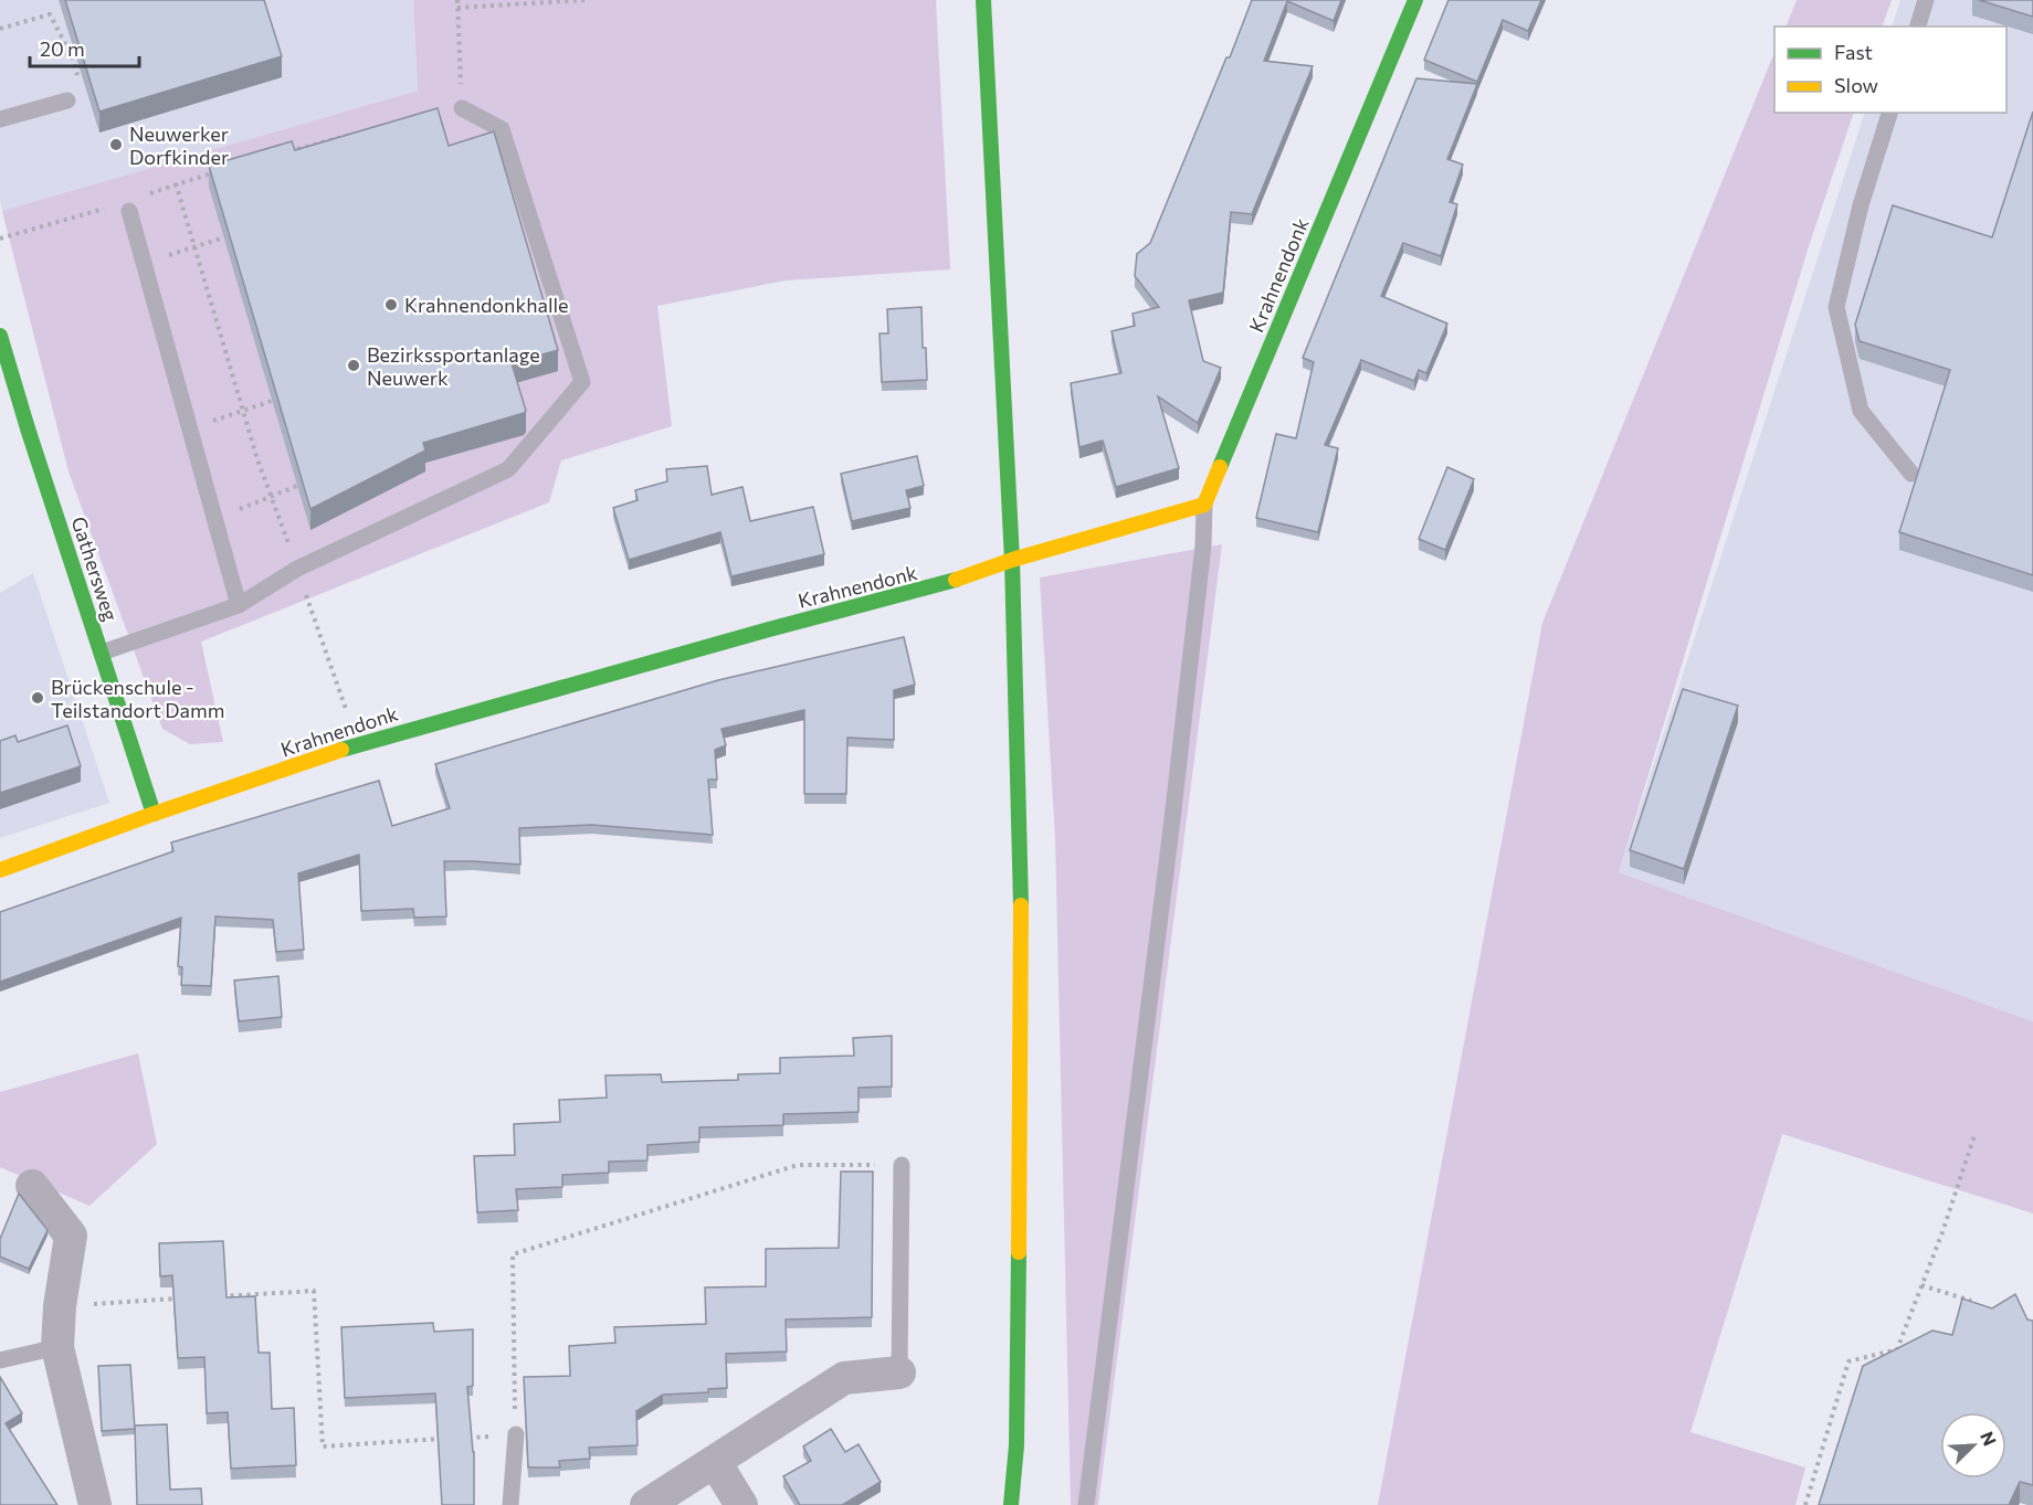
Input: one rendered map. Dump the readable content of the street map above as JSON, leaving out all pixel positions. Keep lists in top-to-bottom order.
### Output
{
  "streets": {
    "street": ["Krahnendonk", "Gathersweg"]
  },
  "crossings": [
    ["Krahnendonk", "Gathersweg"]
  ],
  "places": [
    "Neuwerker Dorfkinder",
    "Krahnendonkhalle",
    "Bezirkssportanlage Neuwerk",
    "Brückenschule - Teilstandort Damm"
  ],
  "legend": ["Fast", "Slow"],
  "scale_bar": "20 m",
  "north": "top right"
}
